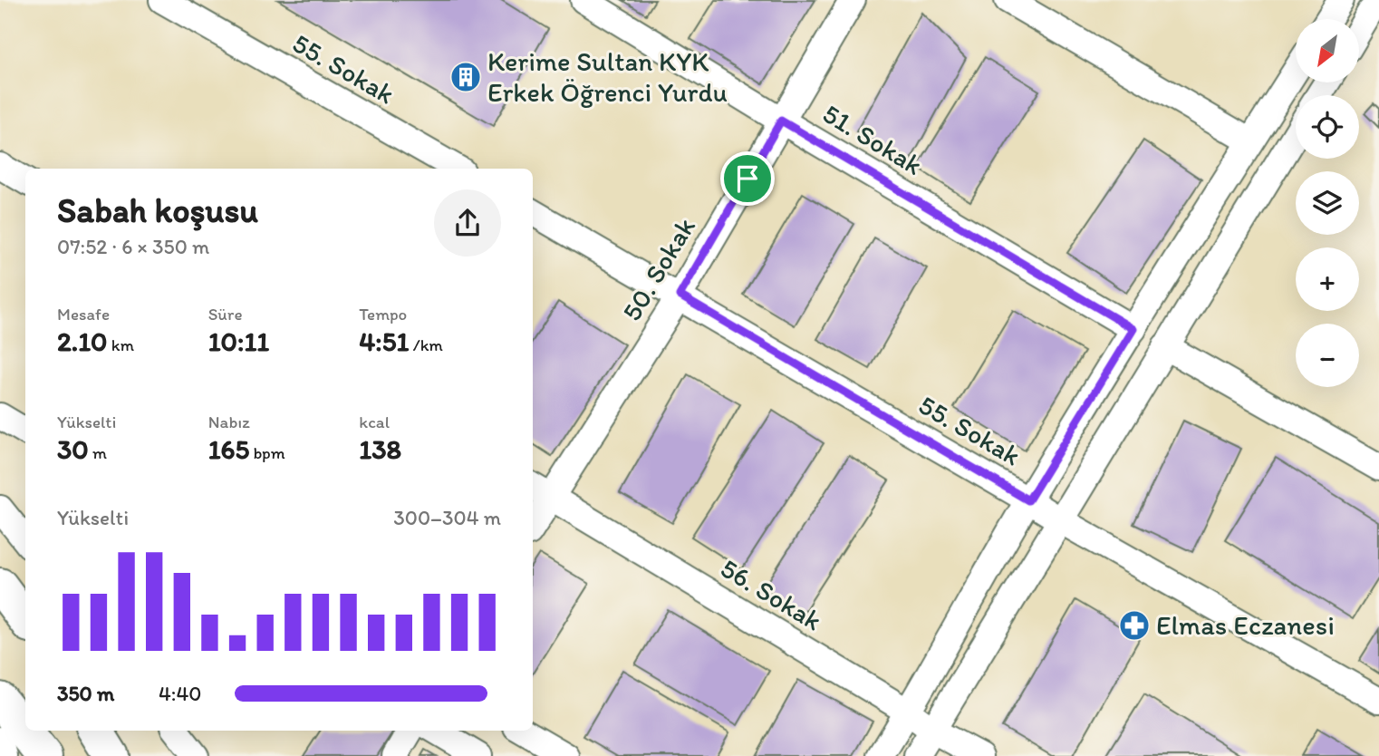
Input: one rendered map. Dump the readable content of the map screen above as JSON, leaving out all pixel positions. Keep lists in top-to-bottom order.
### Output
{
  "streets": {
    "street": [
      "55. Sokak",
      "51. Sokak",
      "50. Sokak",
      "56. Sokak"
    ]
  },
  "crossings": [
    ["55. Sokak", "50. Sokak"],
    ["51. Sokak", "50. Sokak"],
    ["50. Sokak", "56. Sokak"]
  ],
  "places": {
    "building": ["Kerime Sultan KYK Erkek Öğrenci Yurdu"],
    "pharmacy": ["Elmas Eczanesi"]
  },
  "north": "bottom left",
  "page": {
    "map_buttons": ["+", "−"],
    "heading": ["Sabah koşusu", "07:52 · 6 × 350 m"],
    "stats": [
      ["Mesafe", "2.10 km"],
      ["Süre", "10:11"],
      ["Tempo", "4:51 /km"],
      ["Yükselti", "30 m"],
      ["Nabız", "165 bpm"],
      ["kcal", "138"]
    ],
    "chart": ["Yükselti", "300–304 m"],
    "list": [
      {
        "name": "350 m",
        "note": "4:40"
      }
    ]
  }
}
